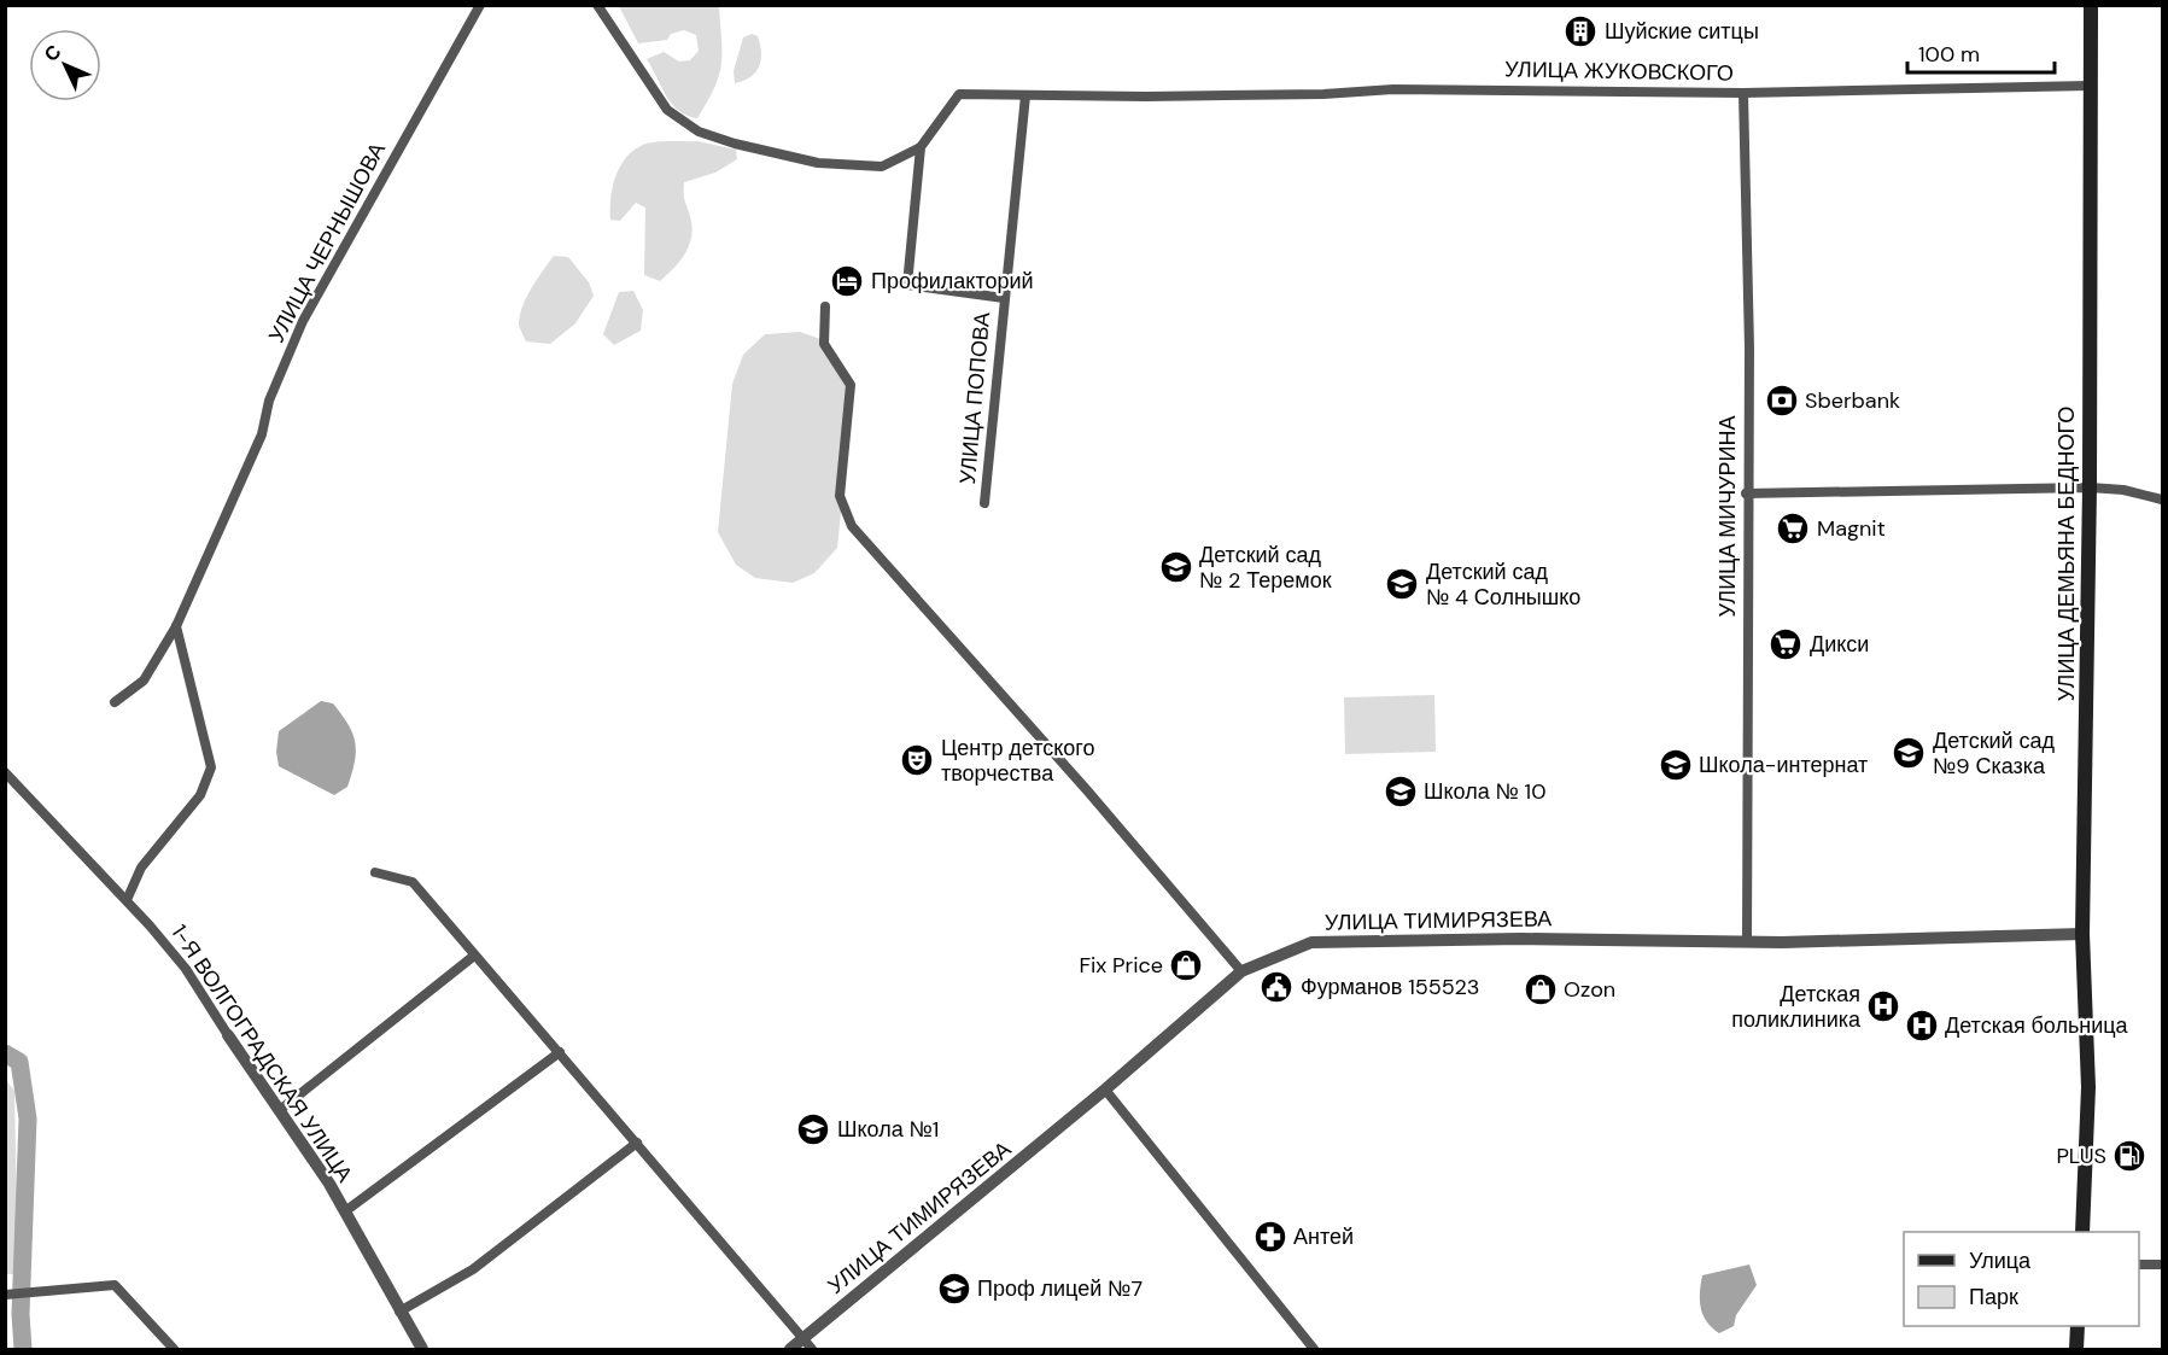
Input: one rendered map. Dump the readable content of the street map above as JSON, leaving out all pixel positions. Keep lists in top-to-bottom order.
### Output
{
  "streets": {
    "main road": ["УЛИЦА ДЕМЬЯНА БЕДНОГО"],
    "street": [
      "УЛИЦА ЖУКОВСКОГО",
      "УЛИЦА ЧЕРНЫШОВА",
      "УЛИЦА ПОПОВА",
      "УЛИЦА МИЧУРИНА",
      "УЛИЦА ТИМИРЯЗЕВА",
      "1-Я ВОЛГОГРАДСКАЯ УЛИЦА"
    ]
  },
  "crossings": [
    ["УЛИЦА ЖУКОВСКОГО", "УЛИЦА ПОПОВА"],
    ["УЛИЦА ЖУКОВСКОГО", "УЛИЦА МИЧУРИНА"],
    ["УЛИЦА ЖУКОВСКОГО", "УЛИЦА ДЕМЬЯНА БЕДНОГО"],
    ["УЛИЦА МИЧУРИНА", "УЛИЦА ТИМИРЯЗЕВА"],
    ["УЛИЦА ДЕМЬЯНА БЕДНОГО", "УЛИЦА ТИМИРЯЗЕВА"]
  ],
  "places": {
    "building": ["Шуйские ситцы"],
    "hotel": ["Профилакторий"],
    "bank": ["Sberbank"],
    "supermarket": ["Magnit", "Дикси"],
    "school or university": [
      "Детский сад № 2 Теремок",
      "Детский сад № 4 Солнышко",
      "Детский сад №9 Сказка",
      "Школа-интернат",
      "Школа № 10",
      "Школа №1",
      "Проф лицей №7"
    ],
    "theatre": ["Центр детского творчества"],
    "shop": ["Fix Price", "Ozon"],
    "public building": ["Фурманов 155523"],
    "hospital": ["Детская поликлиника", "Детская больница"],
    "fuel station": ["PLUS"],
    "pharmacy": ["Антей"]
  },
  "legend": ["Улица", "Парк"],
  "scale_bar": "100 m",
  "north": "top left"
}
